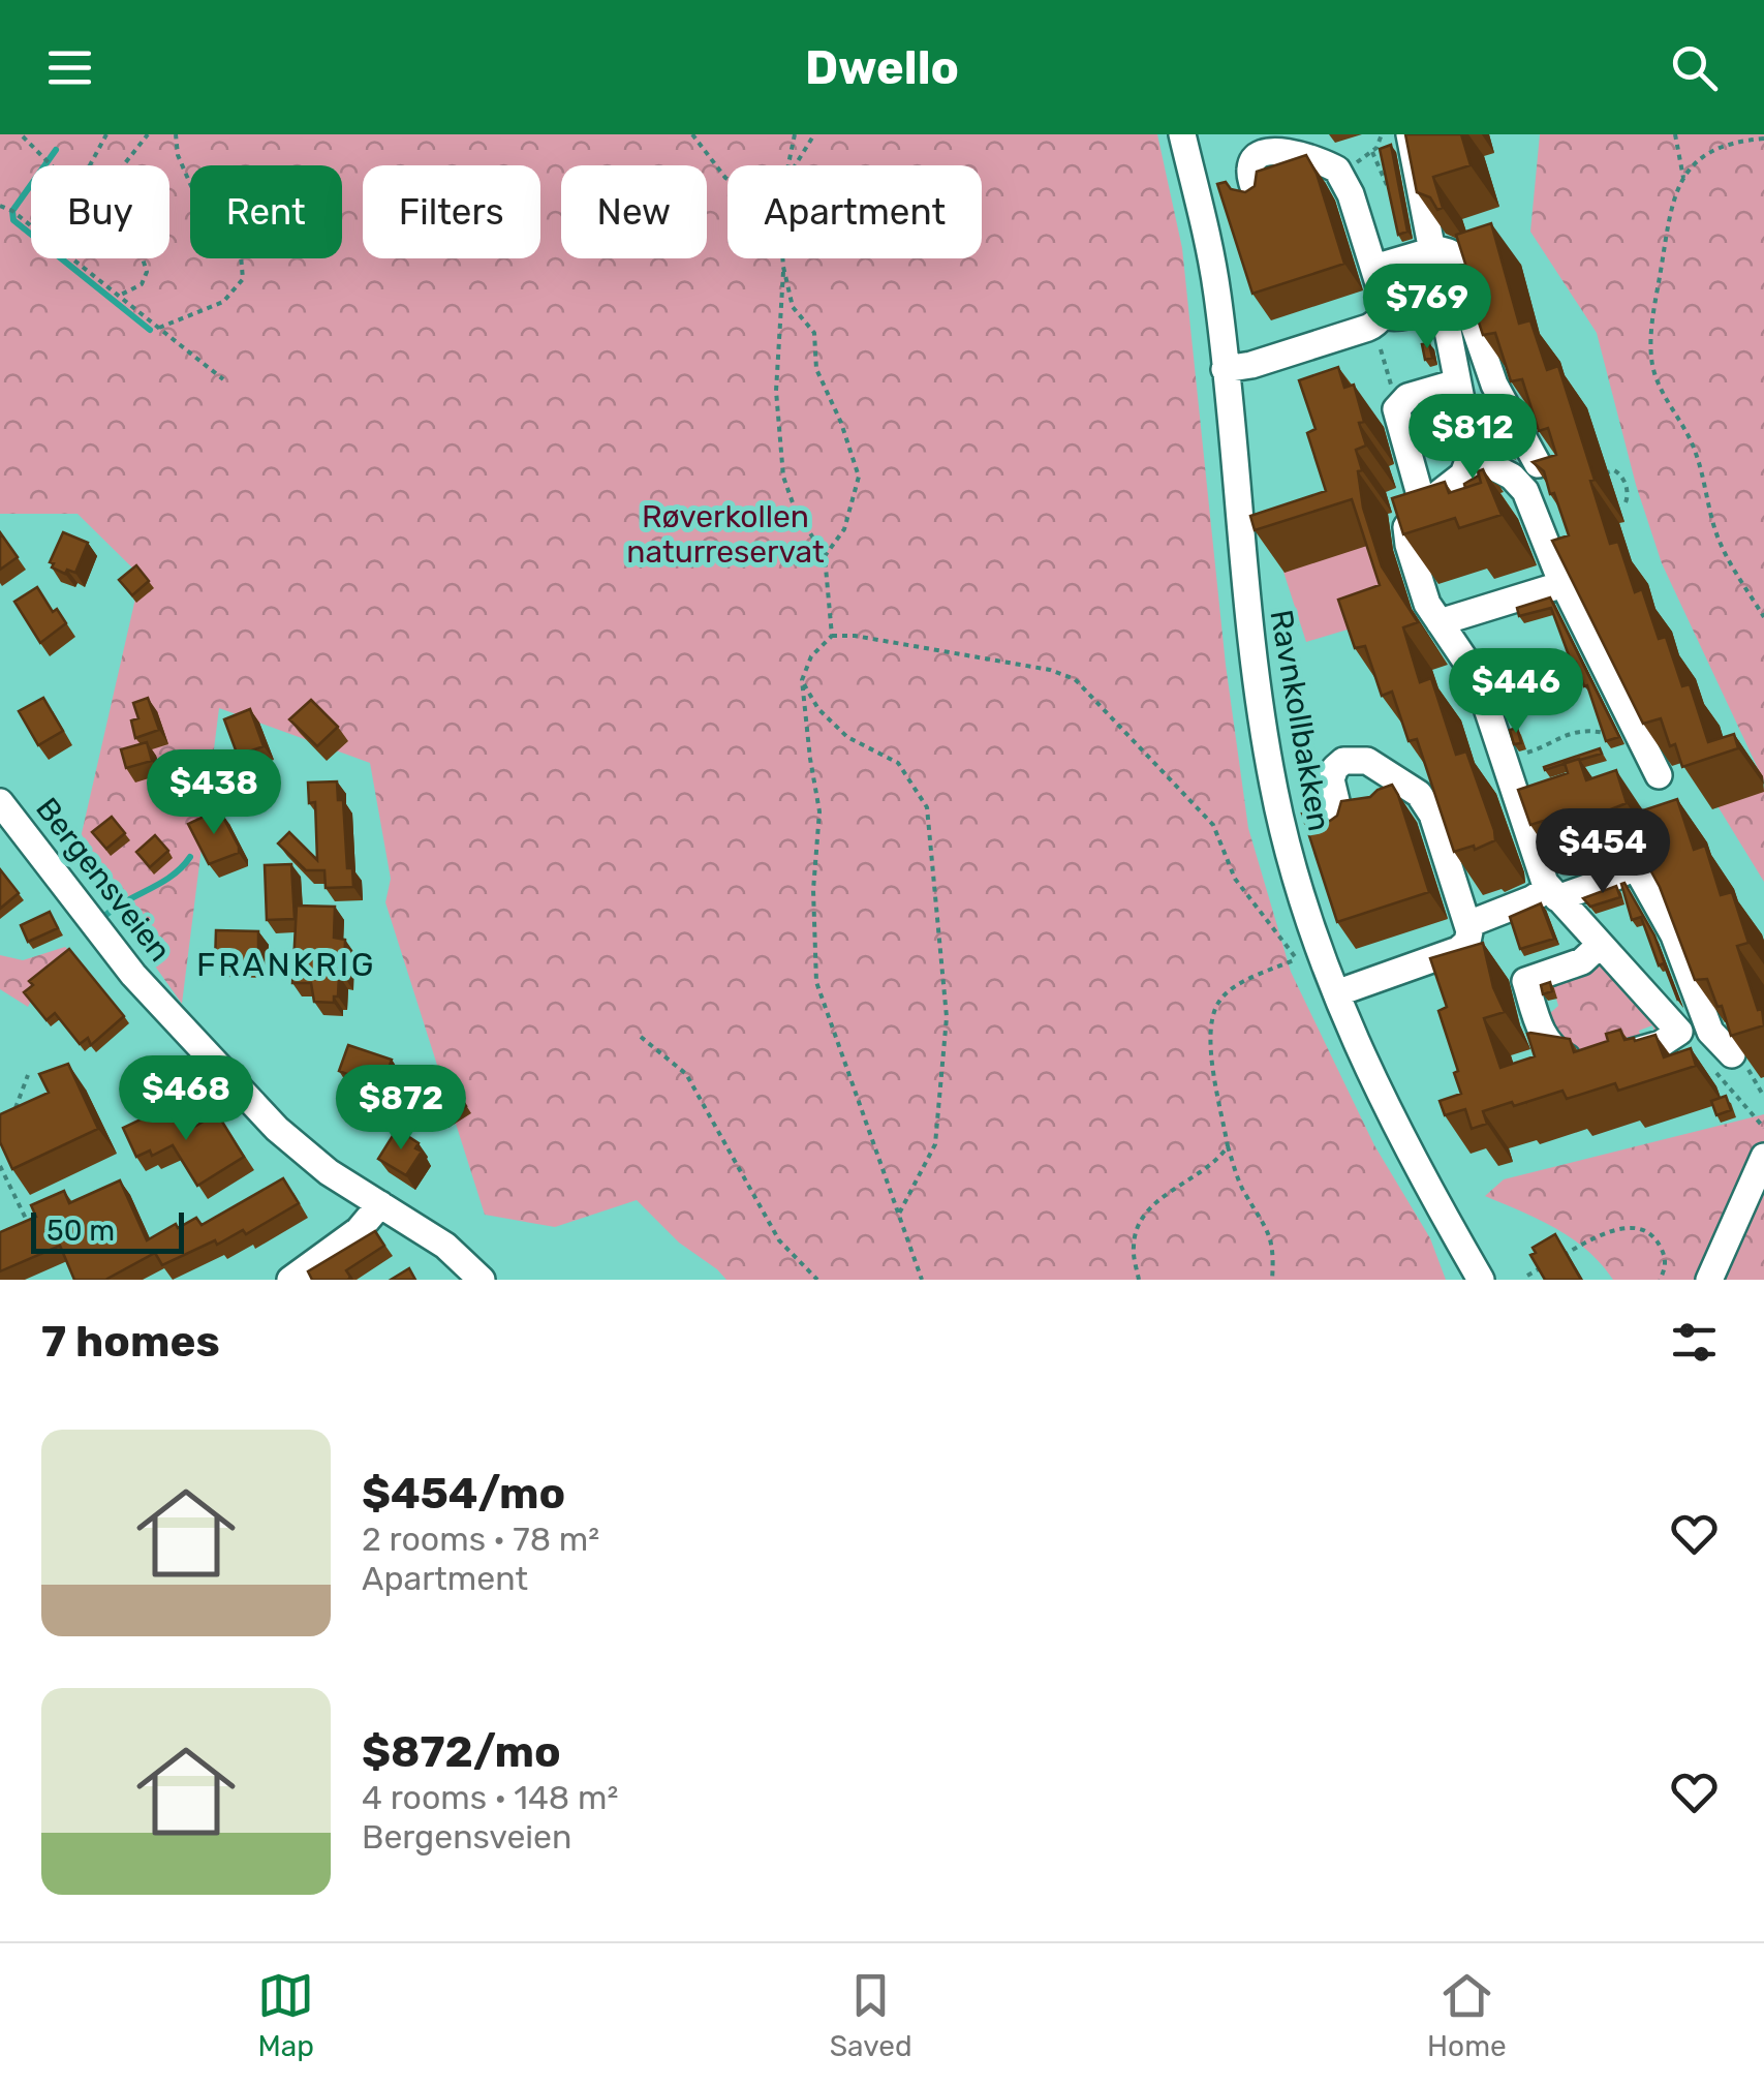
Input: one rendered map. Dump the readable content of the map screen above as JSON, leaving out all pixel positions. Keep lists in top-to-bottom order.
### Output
{
  "streets": {
    "street": ["Ravnkollbakken", "Bergensveien"]
  },
  "districts": ["FRANKRIG"],
  "parks": ["Røverkollen naturreservat"],
  "scale_bar": "50 m",
  "page": {
    "header": "Dwello",
    "chip": [
      "Buy",
      "Rent",
      "Filters",
      "New",
      "Apartment"
    ],
    "price": [
      "$769",
      "$812",
      "$446",
      "$438",
      "$454",
      "$468",
      "$872"
    ],
    "scale": "50 m",
    "heading": "7 homes",
    "list": [
      {
        "name": "$454/mo",
        "note": "2 rooms · 78 m² · Apartment"
      },
      {
        "name": "$872/mo",
        "note": "4 rooms · 148 m² · Bergensveien"
      }
    ],
    "tabs": ["Map", "Saved", "Home"]
  }
}
